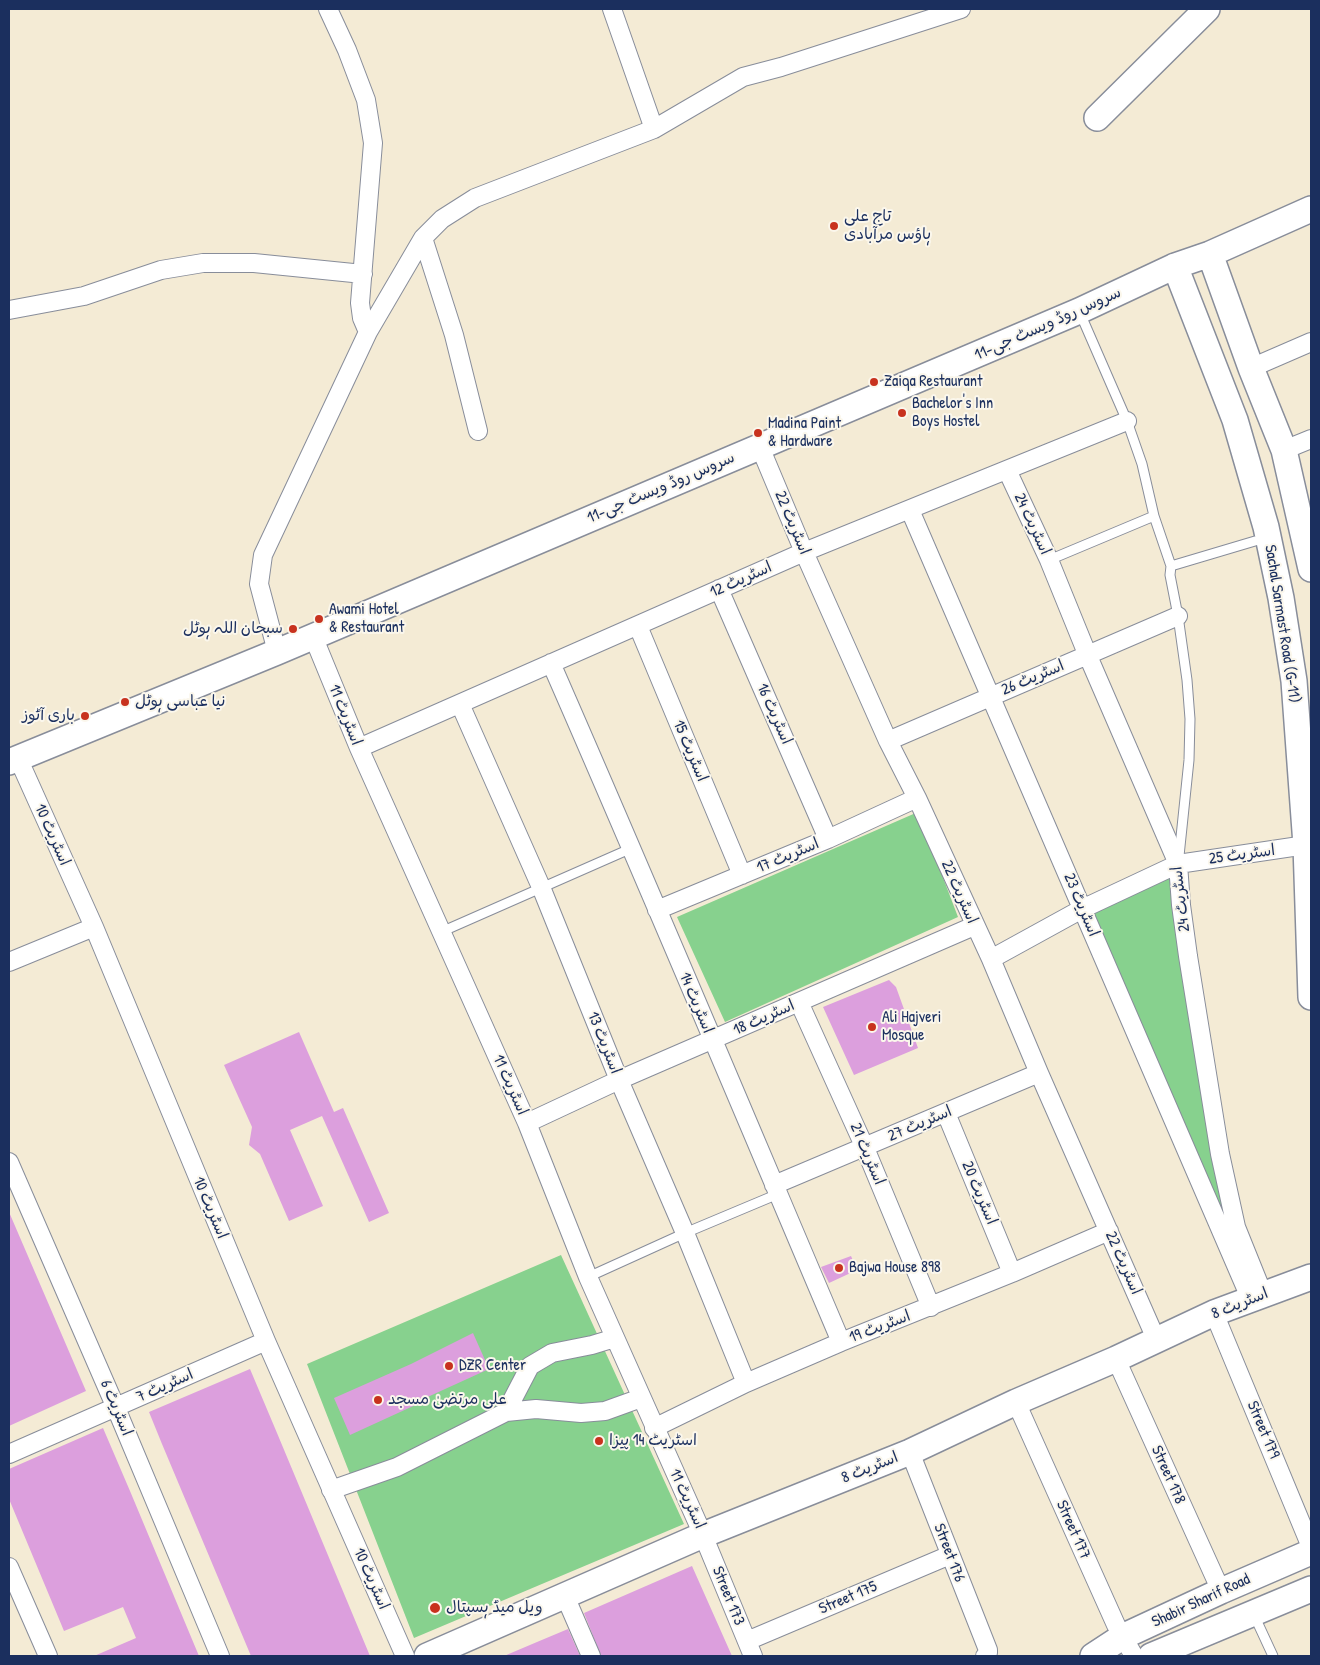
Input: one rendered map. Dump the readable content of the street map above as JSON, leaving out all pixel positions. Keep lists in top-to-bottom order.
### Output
{
  "streets": {
    "main road": [
      "سروس روڈ ویسٹ جی-11",
      "Sachal Sarmast Road (G-11)",
      "اسٹریٹ 8",
      "Shabir Sharif Road"
    ],
    "street": [
      "اسٹریٹ 22",
      "اسٹریٹ 24",
      "اسٹریٹ 12",
      "اسٹریٹ 26",
      "اسٹریٹ 16",
      "اسٹریٹ 11",
      "اسٹریٹ 15",
      "اسٹریٹ 10",
      "اسٹریٹ 25",
      "اسٹریٹ 17",
      "اسٹریٹ 23",
      "اسٹریٹ 14",
      "اسٹریٹ 18",
      "اسٹریٹ 13",
      "اسٹریٹ 27",
      "اسٹریٹ 21",
      "اسٹریٹ 20",
      "اسٹریٹ 19",
      "اسٹریٹ 7",
      "اسٹریٹ 6",
      "Street 179",
      "Street 178",
      "Street 177",
      "Street 176",
      "Street 173",
      "Street 175"
    ]
  },
  "crossings": [
    ["سروس روڈ ویسٹ جی-11", "اسٹریٹ 22"],
    ["سروس روڈ ویسٹ جی-11", "Sachal Sarmast Road (G-11)"],
    ["سروس روڈ ویسٹ جی-11", "اسٹریٹ 11"],
    ["سروس روڈ ویسٹ جی-11", "اسٹریٹ 10"],
    ["اسٹریٹ 22", "اسٹریٹ 12"],
    ["اسٹریٹ 22", "اسٹریٹ 26"],
    ["اسٹریٹ 22", "اسٹریٹ 25"],
    ["اسٹریٹ 22", "اسٹریٹ 17"],
    ["اسٹریٹ 22", "اسٹریٹ 18"],
    ["اسٹریٹ 22", "اسٹریٹ 27"],
    ["اسٹریٹ 22", "اسٹریٹ 8"],
    ["اسٹریٹ 22", "اسٹریٹ 19"],
    ["اسٹریٹ 24", "اسٹریٹ 12"],
    ["اسٹریٹ 24", "اسٹریٹ 26"],
    ["اسٹریٹ 24", "اسٹریٹ 25"],
    ["اسٹریٹ 24", "اسٹریٹ 23"],
    ["اسٹریٹ 24", "اسٹریٹ 8"],
    ["اسٹریٹ 12", "اسٹریٹ 16"],
    ["اسٹریٹ 12", "اسٹریٹ 11"],
    ["اسٹریٹ 12", "اسٹریٹ 15"],
    ["اسٹریٹ 12", "اسٹریٹ 23"],
    ["اسٹریٹ 12", "اسٹریٹ 14"],
    ["اسٹریٹ 12", "اسٹریٹ 13"],
    ["Sachal Sarmast Road (G-11)", "اسٹریٹ 25"],
    ["اسٹریٹ 26", "اسٹریٹ 23"],
    ["اسٹریٹ 16", "اسٹریٹ 17"],
    ["اسٹریٹ 11", "اسٹریٹ 18"],
    ["اسٹریٹ 11", "اسٹریٹ 8"],
    ["اسٹریٹ 11", "اسٹریٹ 19"],
    ["اسٹریٹ 11", "Street 173"],
    ["اسٹریٹ 15", "اسٹریٹ 17"],
    ["اسٹریٹ 10", "اسٹریٹ 7"],
    ["اسٹریٹ 25", "اسٹریٹ 23"],
    ["اسٹریٹ 17", "اسٹریٹ 14"],
    ["اسٹریٹ 23", "اسٹریٹ 8"],
    ["اسٹریٹ 14", "اسٹریٹ 18"],
    ["اسٹریٹ 14", "اسٹریٹ 27"],
    ["اسٹریٹ 14", "اسٹریٹ 19"],
    ["اسٹریٹ 18", "اسٹریٹ 13"],
    ["اسٹریٹ 18", "اسٹریٹ 21"],
    ["اسٹریٹ 13", "اسٹریٹ 19"],
    ["اسٹریٹ 27", "اسٹریٹ 21"],
    ["اسٹریٹ 27", "اسٹریٹ 20"],
    ["اسٹریٹ 21", "اسٹریٹ 19"],
    ["اسٹریٹ 20", "اسٹریٹ 19"],
    ["اسٹریٹ 8", "Street 179"],
    ["اسٹریٹ 8", "Street 178"],
    ["اسٹریٹ 8", "Street 177"],
    ["اسٹریٹ 8", "Street 176"],
    ["اسٹریٹ 8", "Street 173"],
    ["اسٹریٹ 7", "اسٹریٹ 6"],
    ["Street 178", "Shabir Sharif Road"],
    ["Street 177", "Shabir Sharif Road"],
    ["Street 176", "Street 175"],
    ["Street 173", "Street 175"]
  ],
  "places": [
    "تاج علی ہاؤس مرآبادی",
    "Zaiqa Restaurant",
    "Bachelor's Inn Boys Hostel",
    "Madina Paint & Hardware",
    "Awami Hotel & Restaurant",
    "سبحان اللہ ہوٹل",
    "نیا عباسی ہوٹل",
    "باری آٹوز",
    "Ali Hajveri Mosque",
    "Bajwa House 898",
    "DZR Center",
    "علی مرتضیٰ مسجد",
    "اسٹریٹ 14 پیزا",
    "ویل میڈ ہسپتال"
  ]
}
